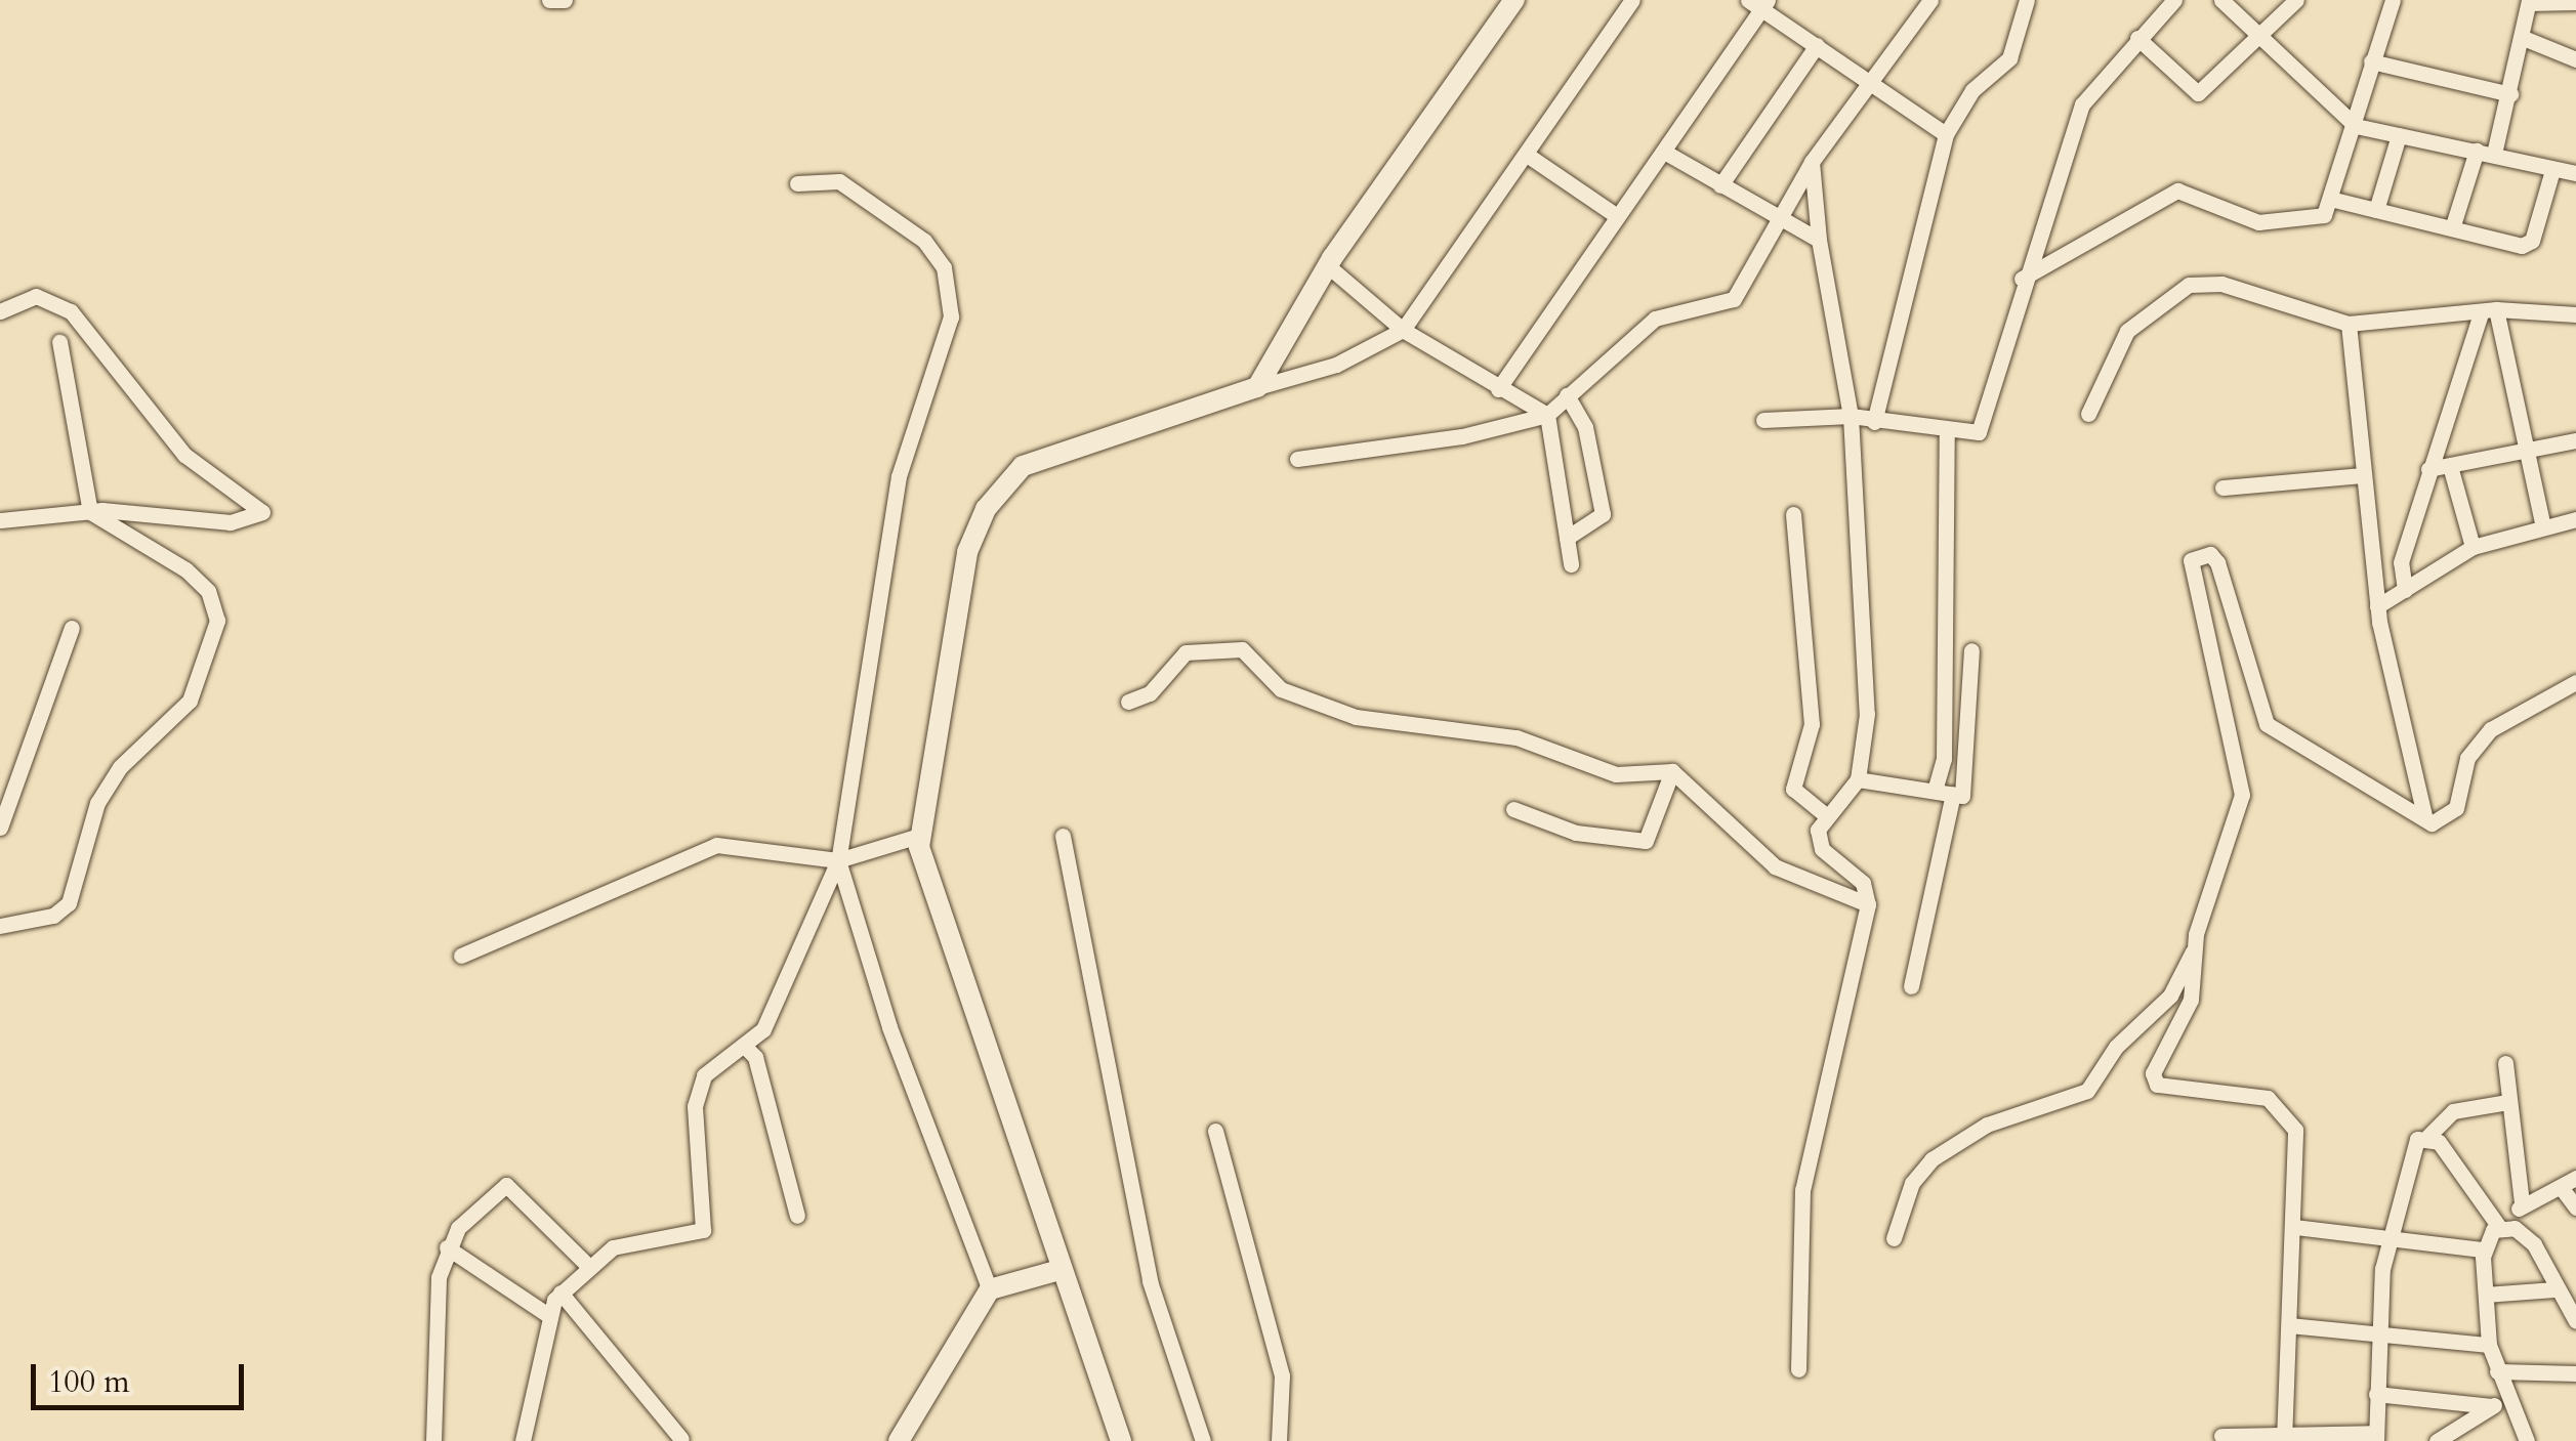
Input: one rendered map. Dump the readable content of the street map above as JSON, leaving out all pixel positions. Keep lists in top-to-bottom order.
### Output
{
  "scale_bar": "100 m"
}
